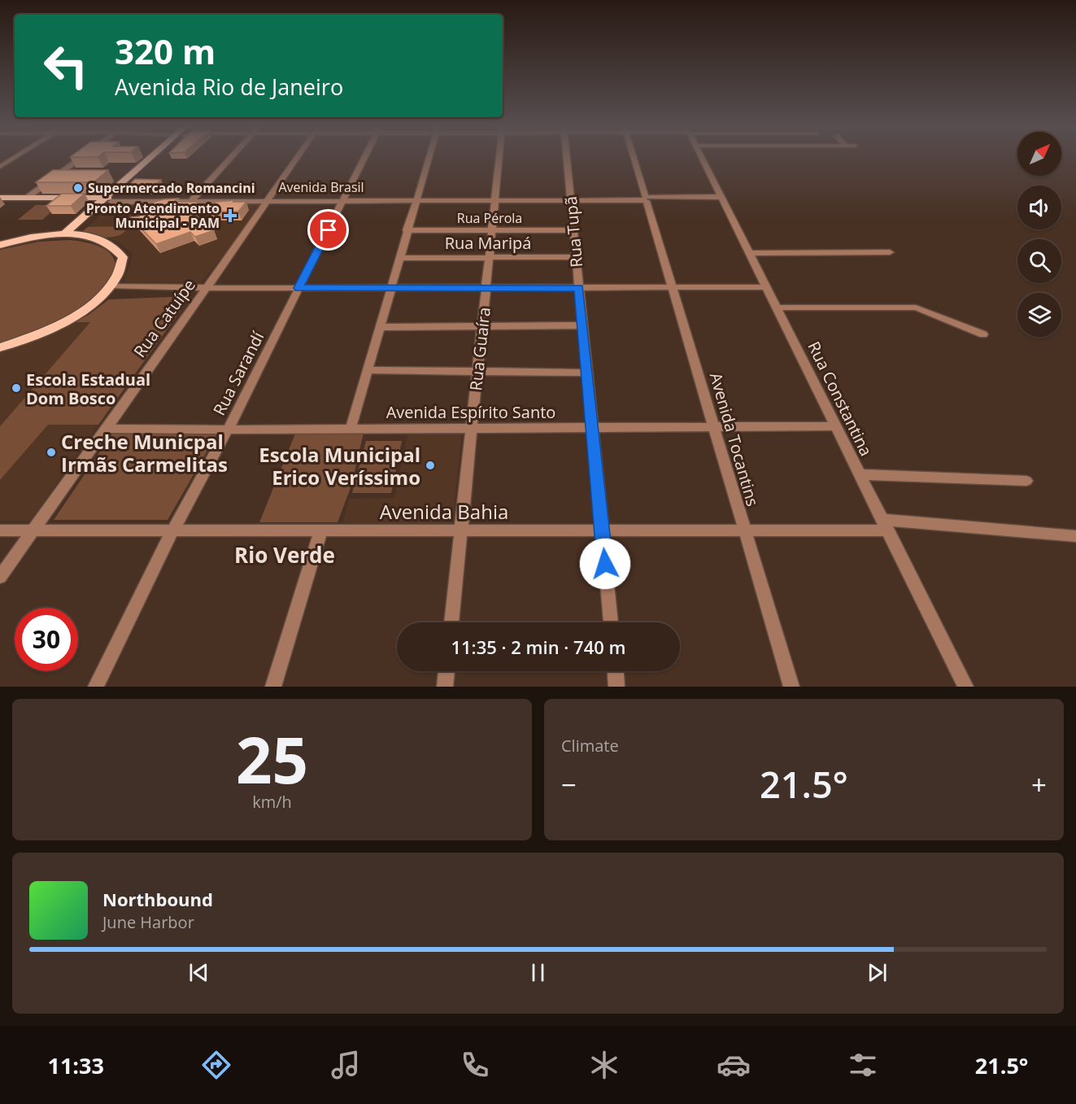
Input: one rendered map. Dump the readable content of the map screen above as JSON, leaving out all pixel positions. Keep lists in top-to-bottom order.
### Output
{
  "streets": {
    "main road": ["Avenida Brasil"],
    "street": [
      "Rua Pérola",
      "Rua Tupã",
      "Rua Maripá",
      "Rua Catuípe",
      "Rua Guaíra",
      "Rua Sarandí",
      "Rua Constantina",
      "Avenida Espírito Santo",
      "Avenida Tocantins",
      "Avenida Bahia"
    ]
  },
  "crossings": [
    ["Avenida Brasil", "Rua Tupã"],
    ["Avenida Brasil", "Rua Catuípe"],
    ["Avenida Brasil", "Rua Guaíra"],
    ["Avenida Brasil", "Rua Sarandí"],
    ["Avenida Brasil", "Rua Constantina"],
    ["Avenida Brasil", "Avenida Tocantins"],
    ["Rua Pérola", "Rua Tupã"],
    ["Rua Pérola", "Rua Guaíra"],
    ["Rua Tupã", "Rua Maripá"],
    ["Rua Tupã", "Avenida Espírito Santo"],
    ["Rua Tupã", "Avenida Bahia"],
    ["Rua Maripá", "Rua Guaíra"],
    ["Rua Catuípe", "Avenida Espírito Santo"],
    ["Rua Catuípe", "Avenida Bahia"],
    ["Rua Guaíra", "Avenida Espírito Santo"],
    ["Rua Guaíra", "Avenida Bahia"],
    ["Rua Sarandí", "Avenida Espírito Santo"],
    ["Rua Sarandí", "Avenida Bahia"],
    ["Rua Constantina", "Avenida Espírito Santo"],
    ["Rua Constantina", "Avenida Bahia"],
    ["Avenida Espírito Santo", "Avenida Tocantins"],
    ["Avenida Tocantins", "Avenida Bahia"]
  ],
  "districts": ["Rio Verde"],
  "places": {
    "other": [
      "Supermercado Romancini",
      "Escola Estadual Dom Bosco",
      "Creche Municpal Irmãs Carmelitas",
      "Escola Municipal Erico Veríssimo"
    ],
    "health": ["Pronto Atendimento Municipal - PAM"]
  },
  "north": "top right",
  "page": {
    "turn": ["320 m", "Avenida Rio de Janeiro"],
    "limit": "30",
    "trip": "11:35 · 2 min · 740 m",
    "tile": [
      ["25", "km/h"],
      "Climate"
    ],
    "heat": ["−", "21.5°", "+"],
    "song": ["Northbound", "June Harbor"],
    "tabs": ["11:33", "21.5°"]
  }
}
